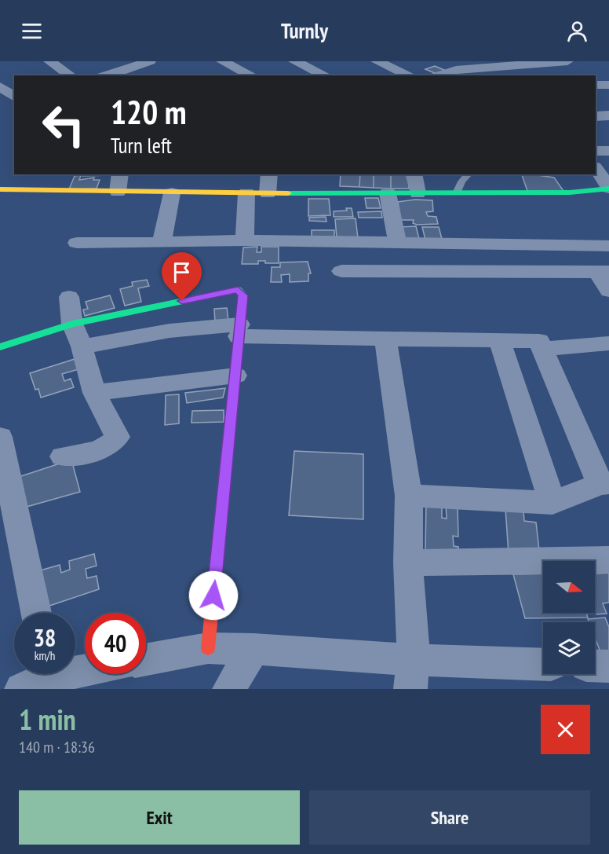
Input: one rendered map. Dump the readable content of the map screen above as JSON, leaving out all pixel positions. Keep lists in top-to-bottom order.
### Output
{
  "north": "right",
  "page": {
    "header": "Turnly",
    "turn": ["120 m", "Turn left"],
    "speed": "38 km/h",
    "limit": "40",
    "heading": ["1 min", "140 m · 18:36"],
    "buttons": ["Exit", "Share"]
  }
}
